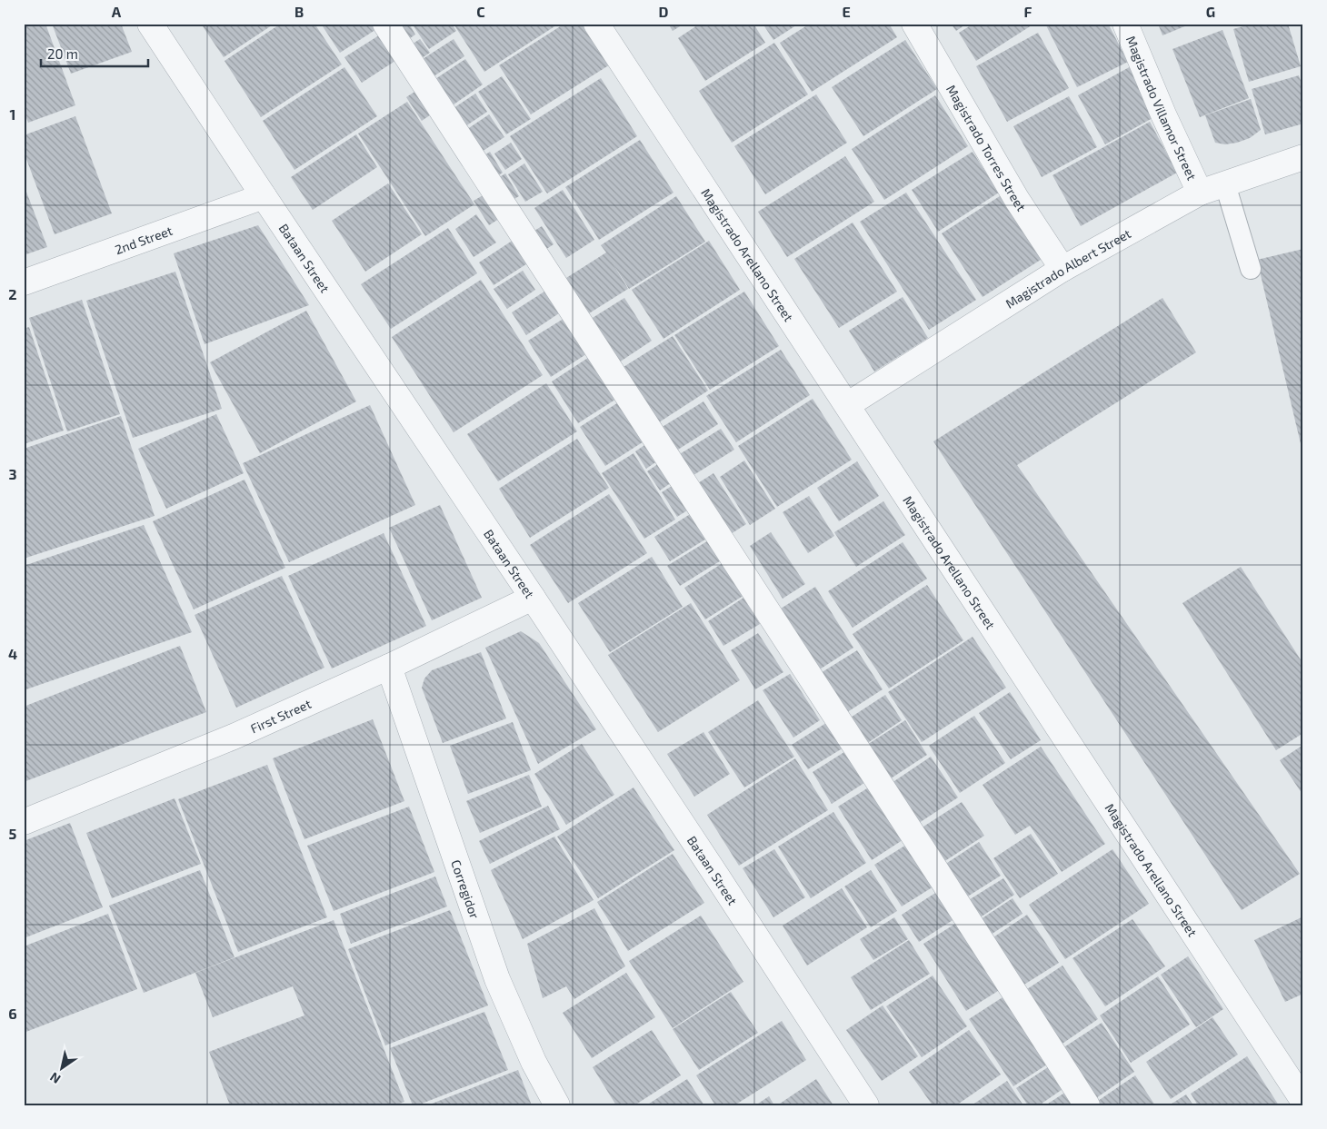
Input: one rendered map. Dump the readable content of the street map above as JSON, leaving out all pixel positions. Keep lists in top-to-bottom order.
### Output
{
  "streets": {
    "street": [
      "Magistrado Villamor Street",
      "Magistrado Torres Street",
      "2nd Street",
      "Magistrado Arellano Street",
      "Bataan Street",
      "Magistrado Albert Street",
      "First Street",
      "Corregidor"
    ]
  },
  "crossings": [
    ["Magistrado Villamor Street", "Magistrado Albert Street"],
    ["Magistrado Torres Street", "Magistrado Albert Street"],
    ["2nd Street", "Bataan Street"],
    ["Magistrado Arellano Street", "Magistrado Albert Street"],
    ["Bataan Street", "First Street"],
    ["First Street", "Corregidor"]
  ],
  "scale_bar": "20 m",
  "north": "bottom left",
  "grid": {
    "columns": [
      "A",
      "B",
      "C",
      "D",
      "E",
      "F",
      "G"
    ],
    "rows": [
      "1",
      "2",
      "3",
      "4",
      "5",
      "6"
    ]
  }
}
